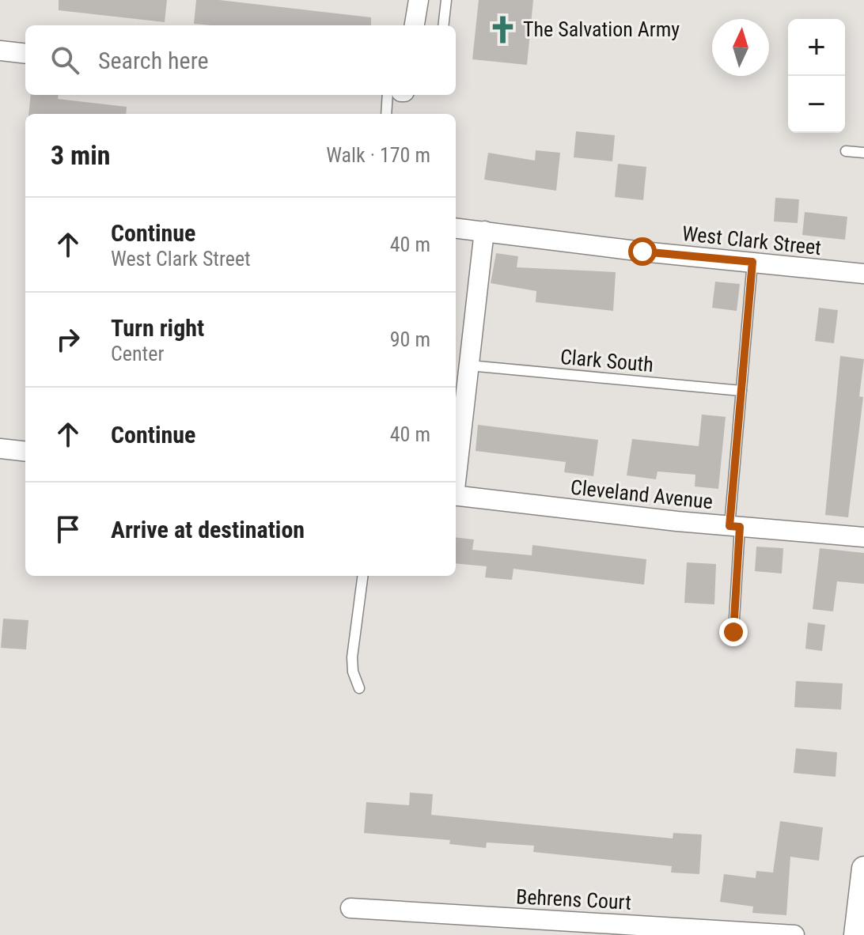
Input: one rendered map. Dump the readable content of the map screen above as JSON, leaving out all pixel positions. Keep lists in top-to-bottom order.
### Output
{
  "streets": {
    "street": ["West Clark Street", "Cleveland Avenue", "Behrens Court"],
    "lane": ["Clark South"]
  },
  "places": {
    "church": ["The Salvation Army"]
  },
  "north": "top",
  "page": {
    "map_buttons": ["+", "−"],
    "search": "Search here",
    "heading": ["3 min", "Walk · 170 m"],
    "list": [
      ["Continue", "West Clark Street", "40 m"],
      ["Turn right", "Center", "90 m"],
      ["Continue", "40 m"],
      "Arrive at destination"
    ]
  }
}
